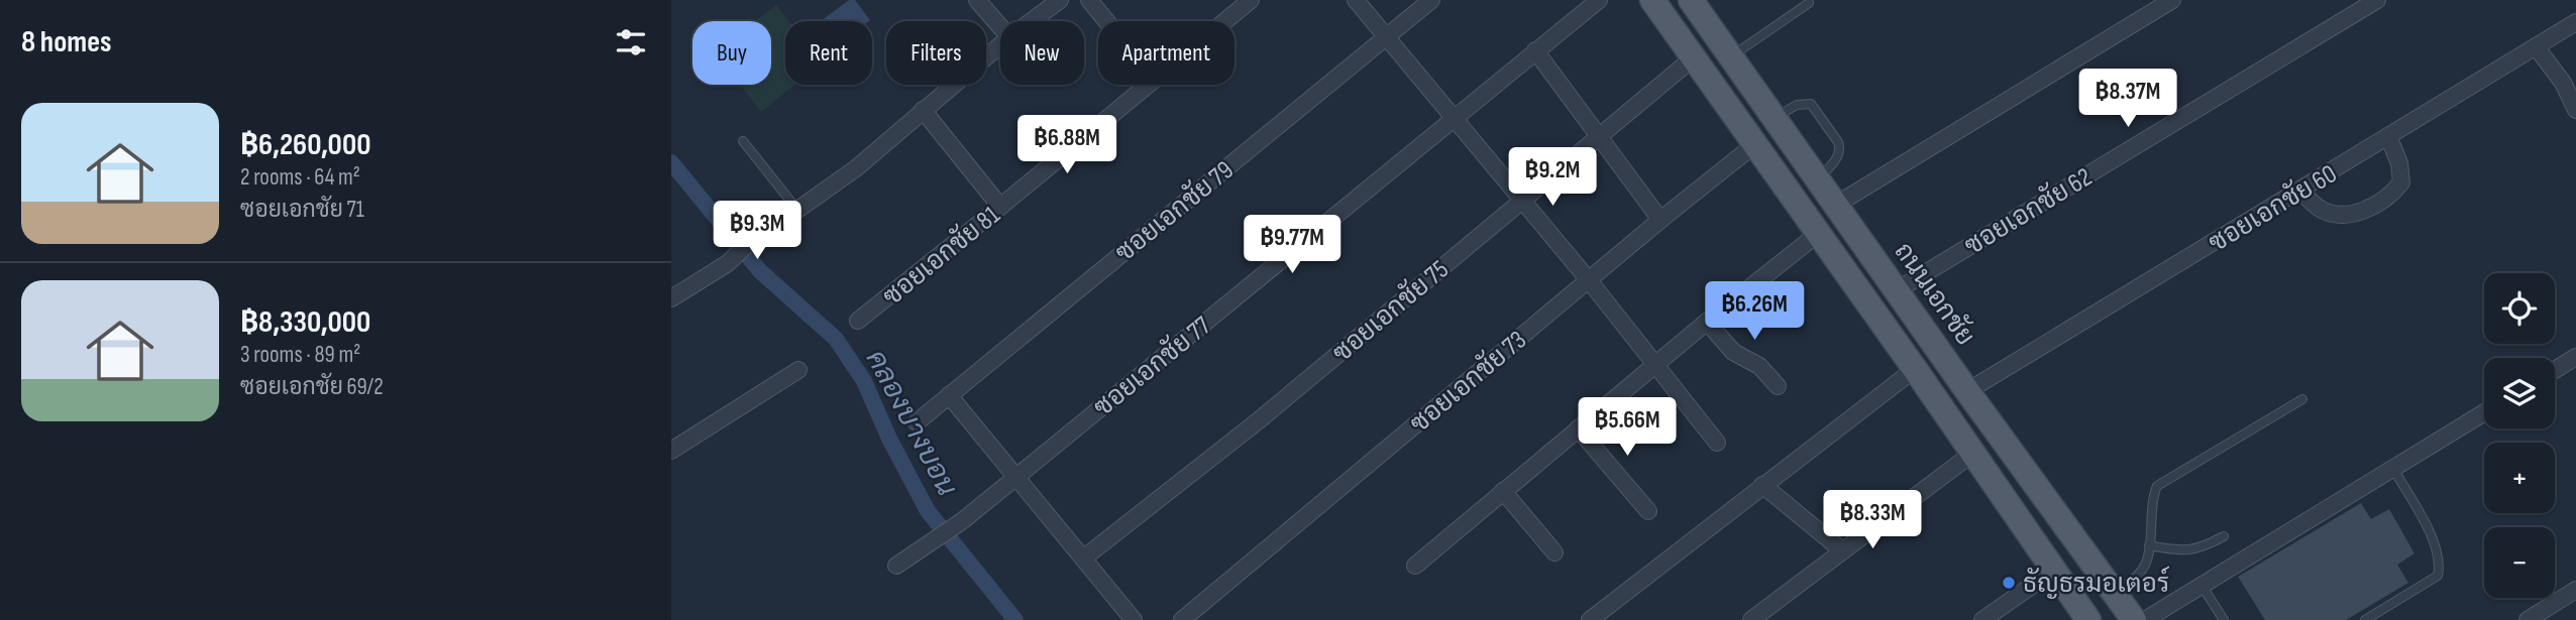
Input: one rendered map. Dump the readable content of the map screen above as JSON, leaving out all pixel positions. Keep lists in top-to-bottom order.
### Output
{
  "streets": {
    "main road": ["ถนนเอกชัย"],
    "street": [
      "ซอยเอกชัย 60",
      "ซอยเอกชัย 79",
      "ซอยเอกชัย 62",
      "ซอยเอกชัย 81",
      "ซอยเอกชัย 75",
      "ซอยเอกชัย 77",
      "ซอยเอกชัย 73"
    ]
  },
  "crossings": [
    ["ซอยเอกชัย 60", "ถนนเอกชัย"],
    ["ซอยเอกชัย 62", "ถนนเอกชัย"]
  ],
  "water": ["คลองบางบอน"],
  "places": ["ธัญธรมอเตอร์"],
  "page": {
    "heading": "8 homes",
    "chip": [
      "Buy",
      "Rent",
      "Filters",
      "New",
      "Apartment"
    ],
    "price": [
      "฿8.37M",
      "฿6.88M",
      "฿9.2M",
      "฿9.3M",
      "฿9.77M",
      "฿6.26M",
      "฿5.66M",
      "฿8.33M"
    ],
    "list": [
      {
        "name": "฿6,260,000",
        "note": "2 rooms · 64 m² · ซอยเอกชัย 71"
      },
      {
        "name": "฿8,330,000",
        "note": "3 rooms · 89 m² · ซอยเอกชัย 69/2"
      }
    ],
    "map_buttons": ["+", "−"]
  }
}
